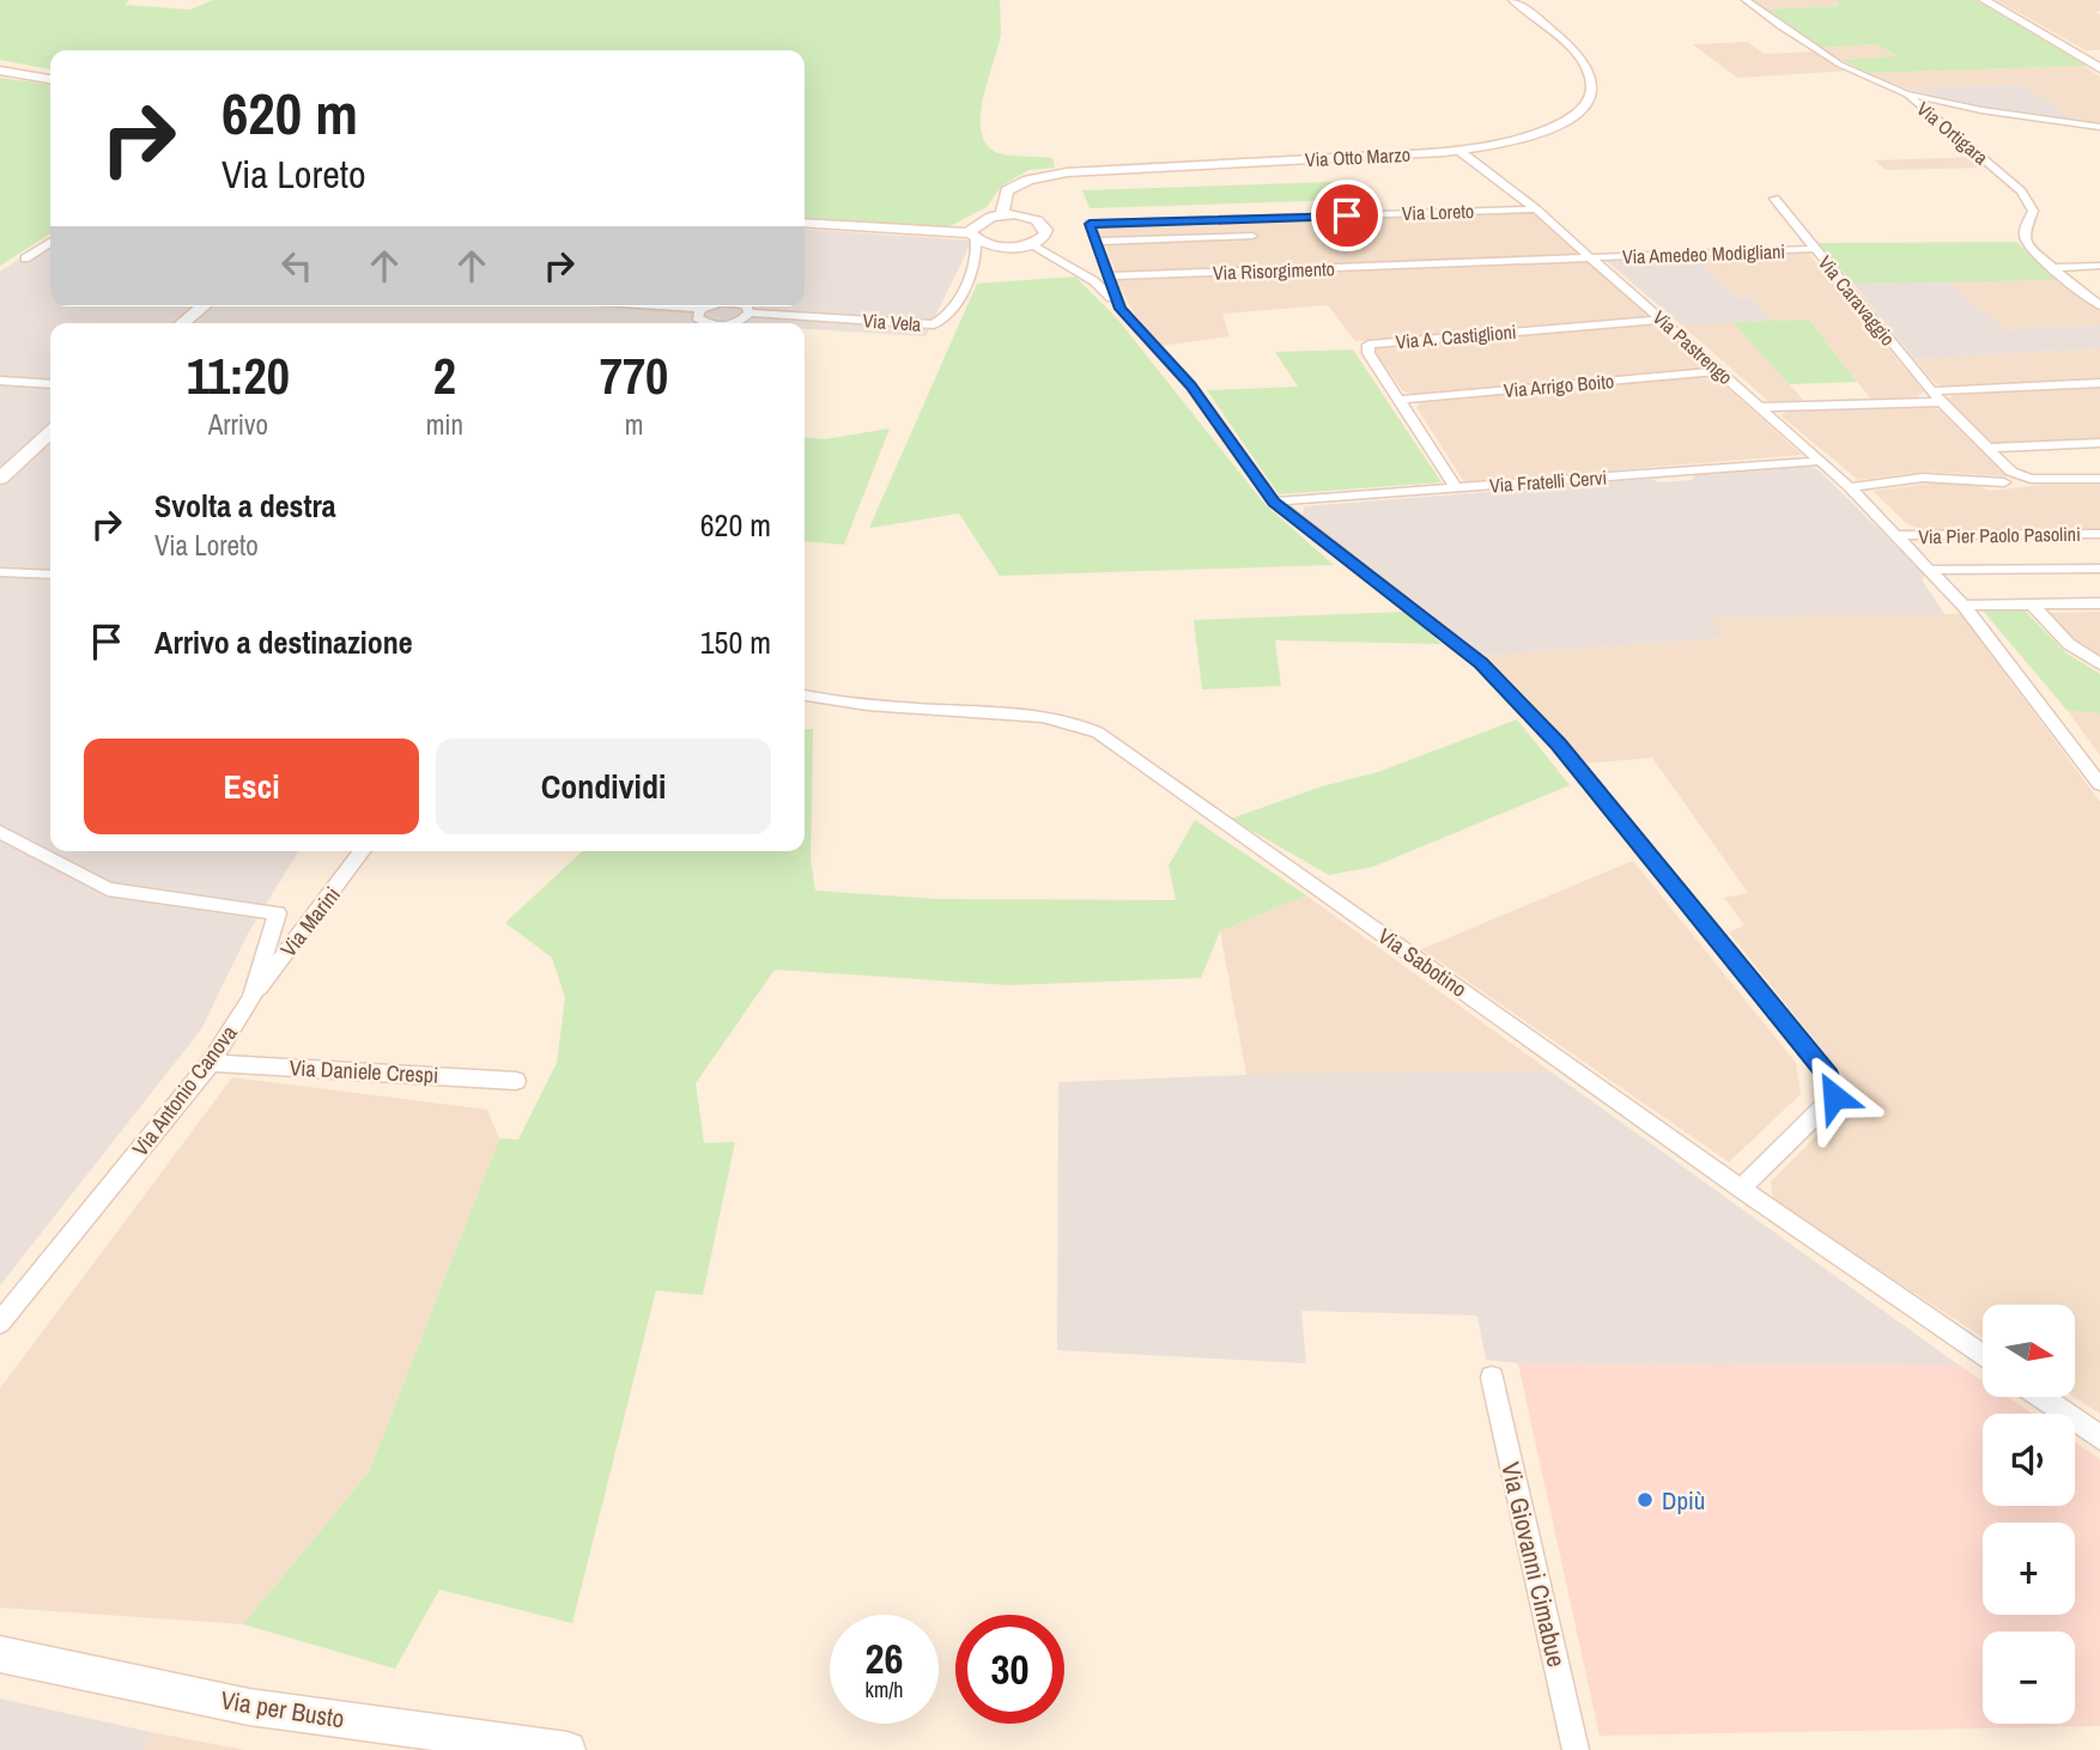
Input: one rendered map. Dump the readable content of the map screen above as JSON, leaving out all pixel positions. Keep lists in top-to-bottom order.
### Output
{
  "streets": {
    "street": [
      "Via Ortigara",
      "Via Otto Marzo",
      "Via Loreto",
      "Via Amedeo Modigliani",
      "Via Risorgimento",
      "Via Caravaggio",
      "Via Vela",
      "Via A. Castiglioni",
      "Via Pastrengo",
      "Via Arrigo Boito",
      "Via Fratelli Cervi",
      "Via Pier Paolo Pasolini",
      "Via Marini",
      "Via Sabotino",
      "Via Daniele Crespi",
      "Via Antonio Canova",
      "Via Giovanni Cimabue",
      "Via per Busto"
    ]
  },
  "crossings": [
    ["Via Otto Marzo", "Via Pastrengo"],
    ["Via Loreto", "Via Pastrengo"],
    ["Via Amedeo Modigliani", "Via Risorgimento"],
    ["Via Amedeo Modigliani", "Via Caravaggio"],
    ["Via Amedeo Modigliani", "Via Pastrengo"],
    ["Via Risorgimento", "Via Pastrengo"],
    ["Via A. Castiglioni", "Via Pastrengo"],
    ["Via A. Castiglioni", "Via Arrigo Boito"],
    ["Via A. Castiglioni", "Via Fratelli Cervi"],
    ["Via Pastrengo", "Via Arrigo Boito"],
    ["Via Pastrengo", "Via Fratelli Cervi"],
    ["Via Pastrengo", "Via Pier Paolo Pasolini"],
    ["Via Marini", "Via Antonio Canova"],
    ["Via Daniele Crespi", "Via Antonio Canova"]
  ],
  "places": ["Dpiù"],
  "north": "right",
  "page": {
    "turn": ["620 m", "Via Loreto"],
    "eta": [
      "11:20",
      "Arrivo",
      "2",
      "min",
      "770",
      "m"
    ],
    "list": [
      {
        "name": "Svolta a destra",
        "note": "Via Loreto",
        "value": "620 m"
      },
      {
        "name": "Arrivo a destinazione",
        "value": "150 m"
      }
    ],
    "buttons": ["Esci", "Condividi"],
    "map_buttons": ["+", "−"],
    "speed": "26 km/h",
    "limit": "30"
  }
}
